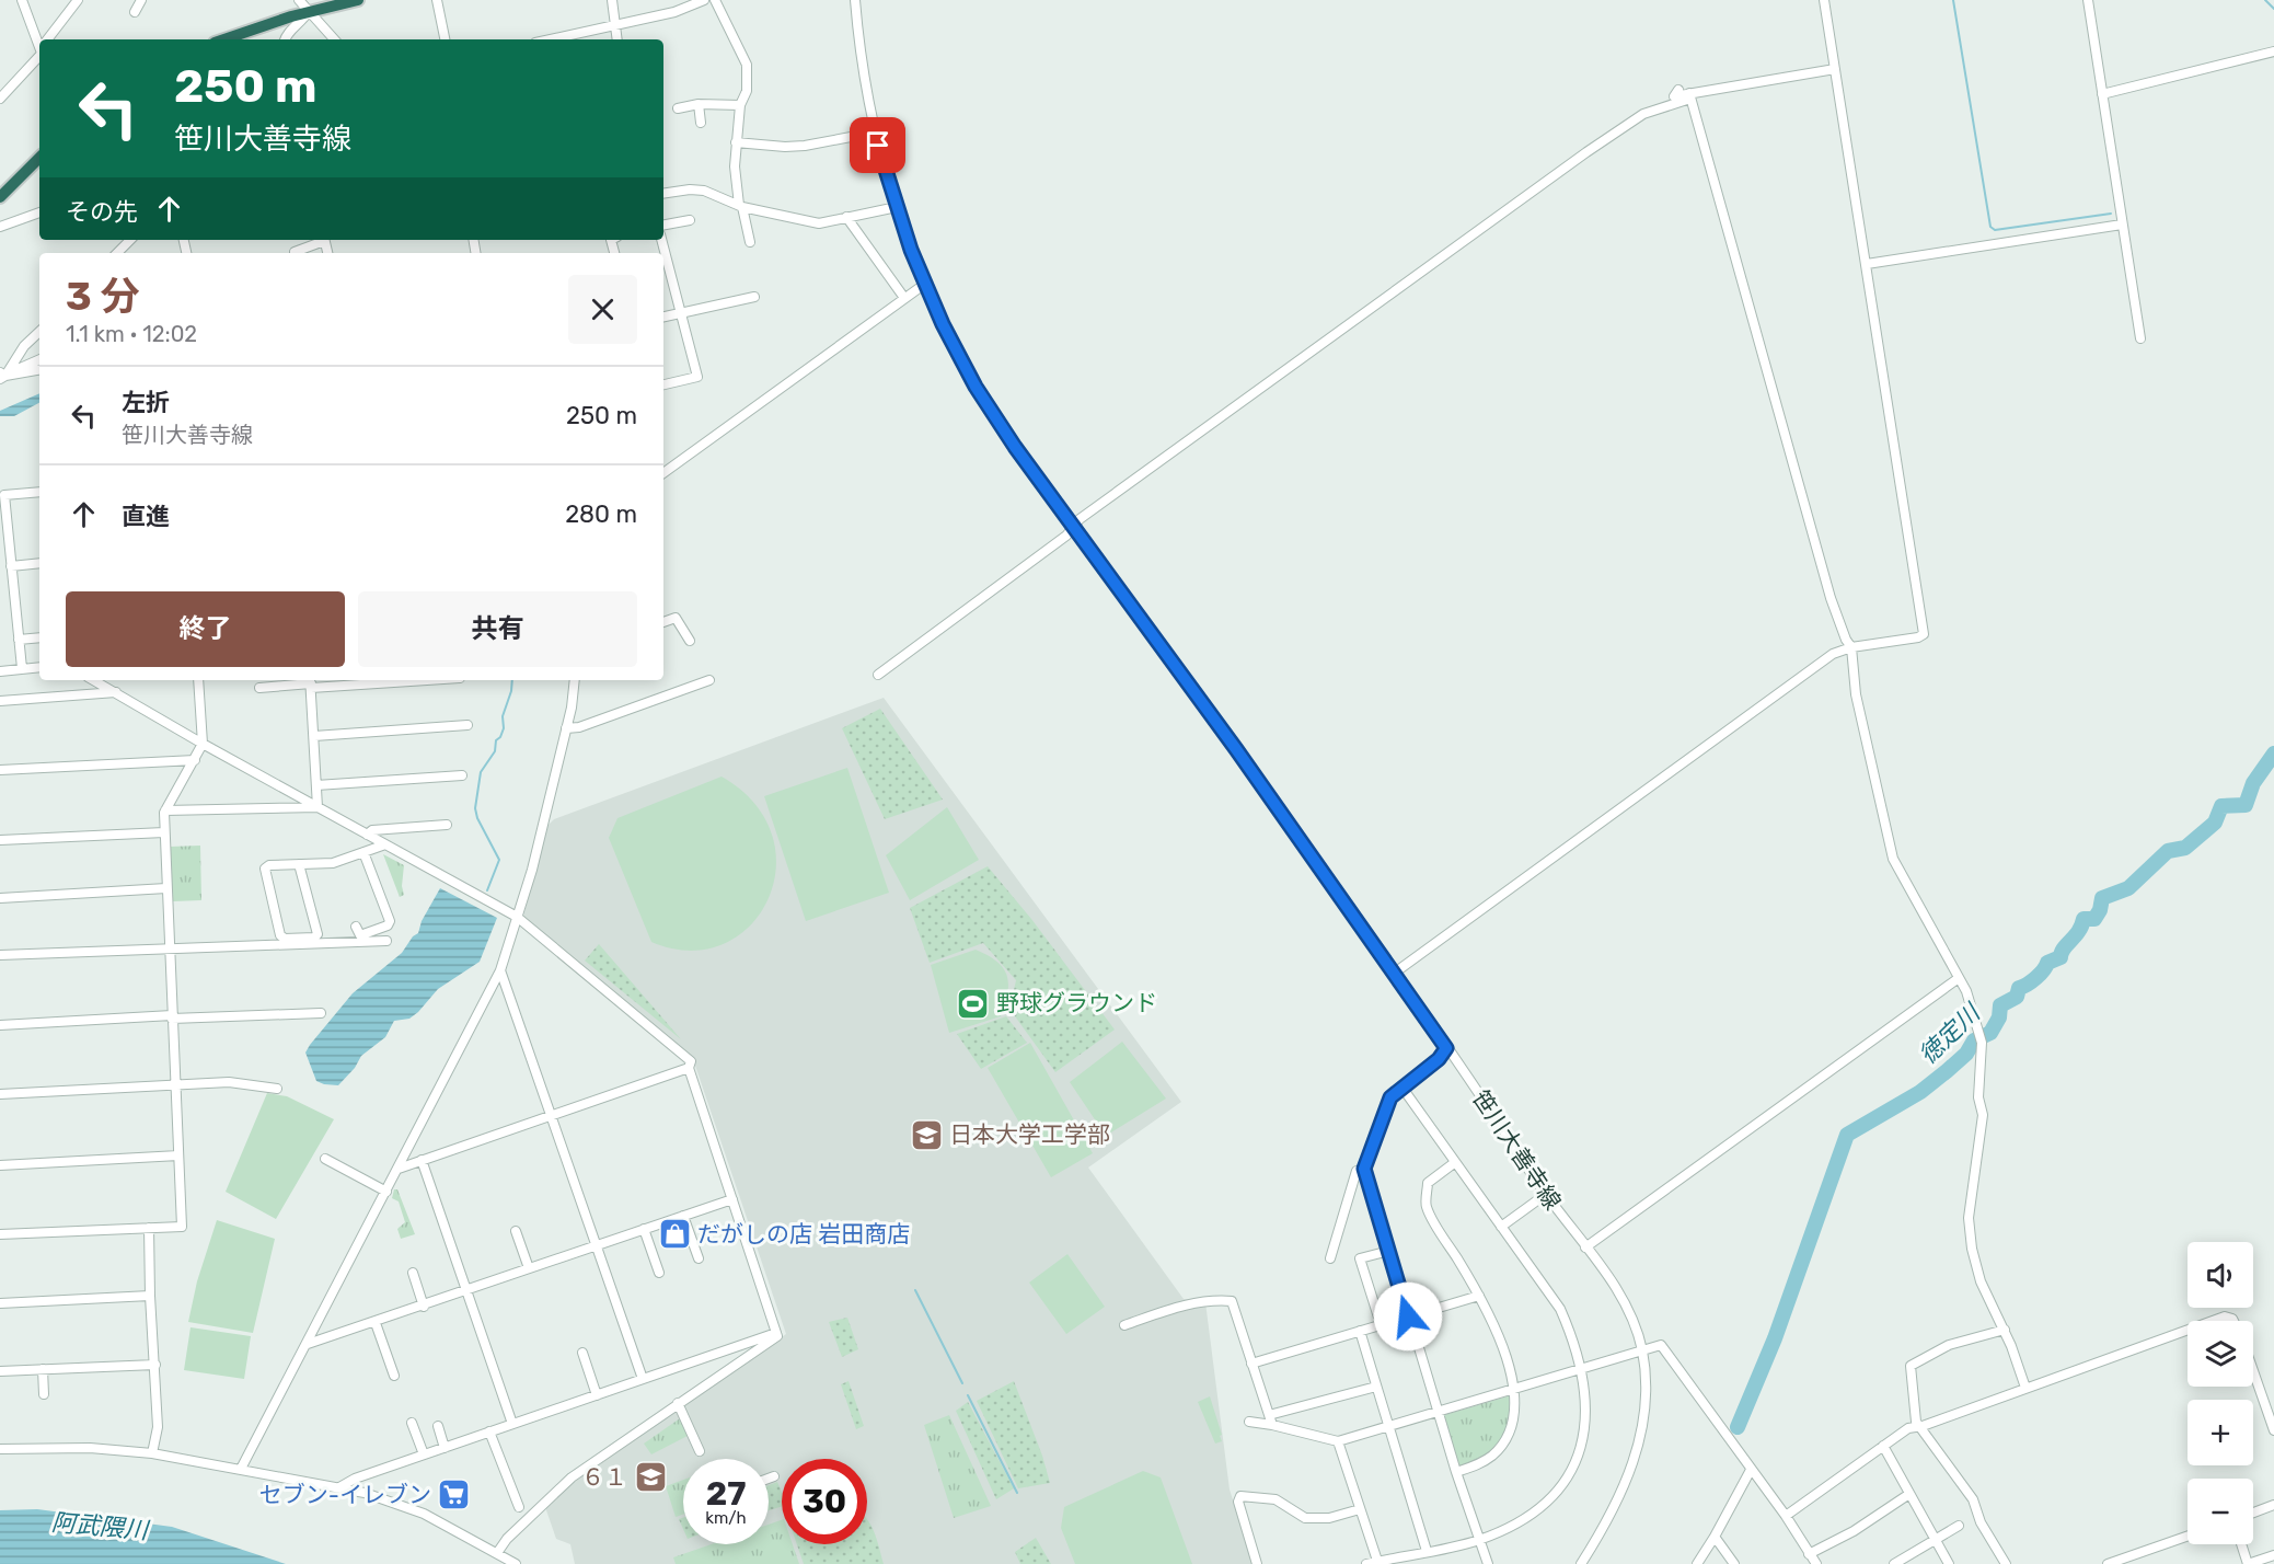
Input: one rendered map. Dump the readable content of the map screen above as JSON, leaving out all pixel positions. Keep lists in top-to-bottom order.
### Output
{
  "streets": {
    "street": ["笹川大善寺線"]
  },
  "water": ["徳定川", "阿武隈川"],
  "places": {
    "sports": ["野球グラウンド"],
    "school or university": ["日本大学工学部", "６１"],
    "shop": ["だがしの店 岩田商店"],
    "supermarket": ["セブン-イレブン"]
  },
  "page": {
    "turn": ["250 m", "笹川大善寺線"],
    "then": "その先",
    "heading": ["3 分", "1.1 km · 12:02"],
    "list": [
      {
        "name": "左折",
        "note": "笹川大善寺線",
        "value": "250 m"
      },
      {
        "name": "直進",
        "value": "280 m"
      }
    ],
    "buttons": ["終了", "共有"],
    "map_buttons": ["+", "−"],
    "speed": "27 km/h",
    "limit": "30"
  }
}
